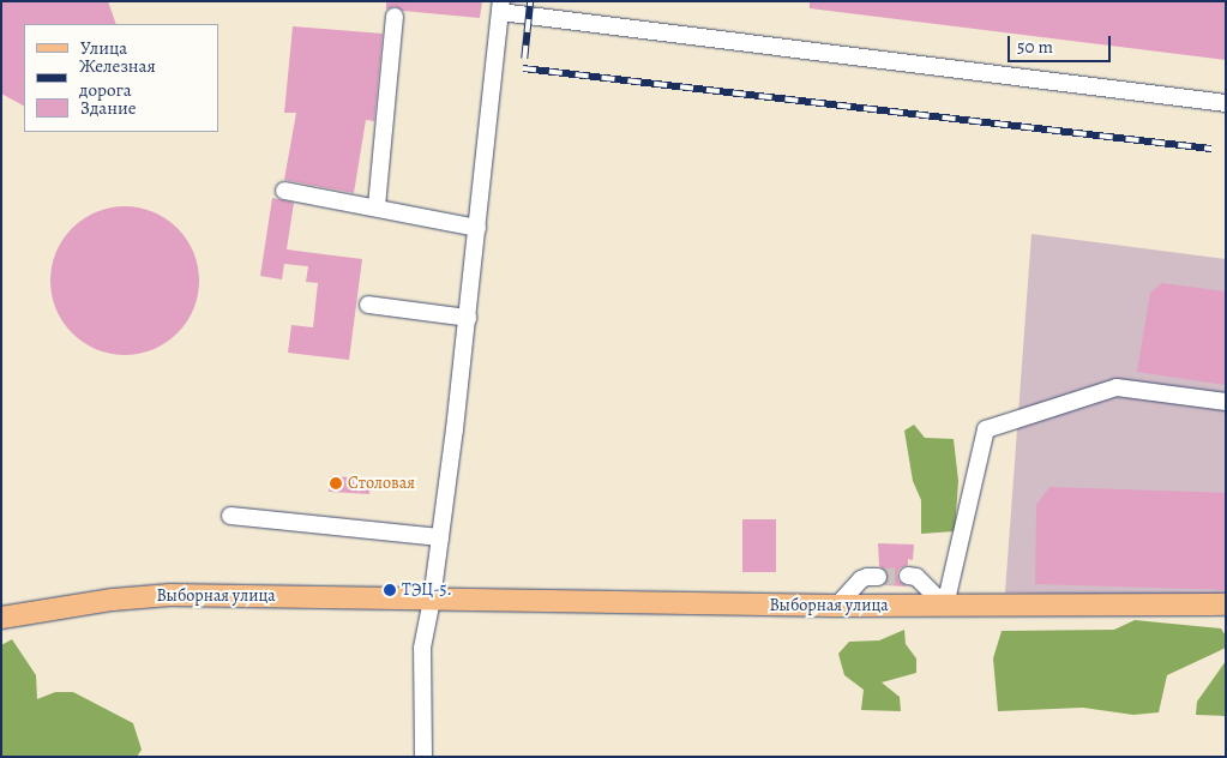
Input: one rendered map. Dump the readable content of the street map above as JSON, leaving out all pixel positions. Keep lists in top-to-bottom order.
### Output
{
  "streets": {
    "main road": ["Выборная улица"]
  },
  "places": ["Столовая", "ТЭЦ-5."],
  "legend": ["Улица", "Железная дорога", "Здание"],
  "scale_bar": "50 m"
}
